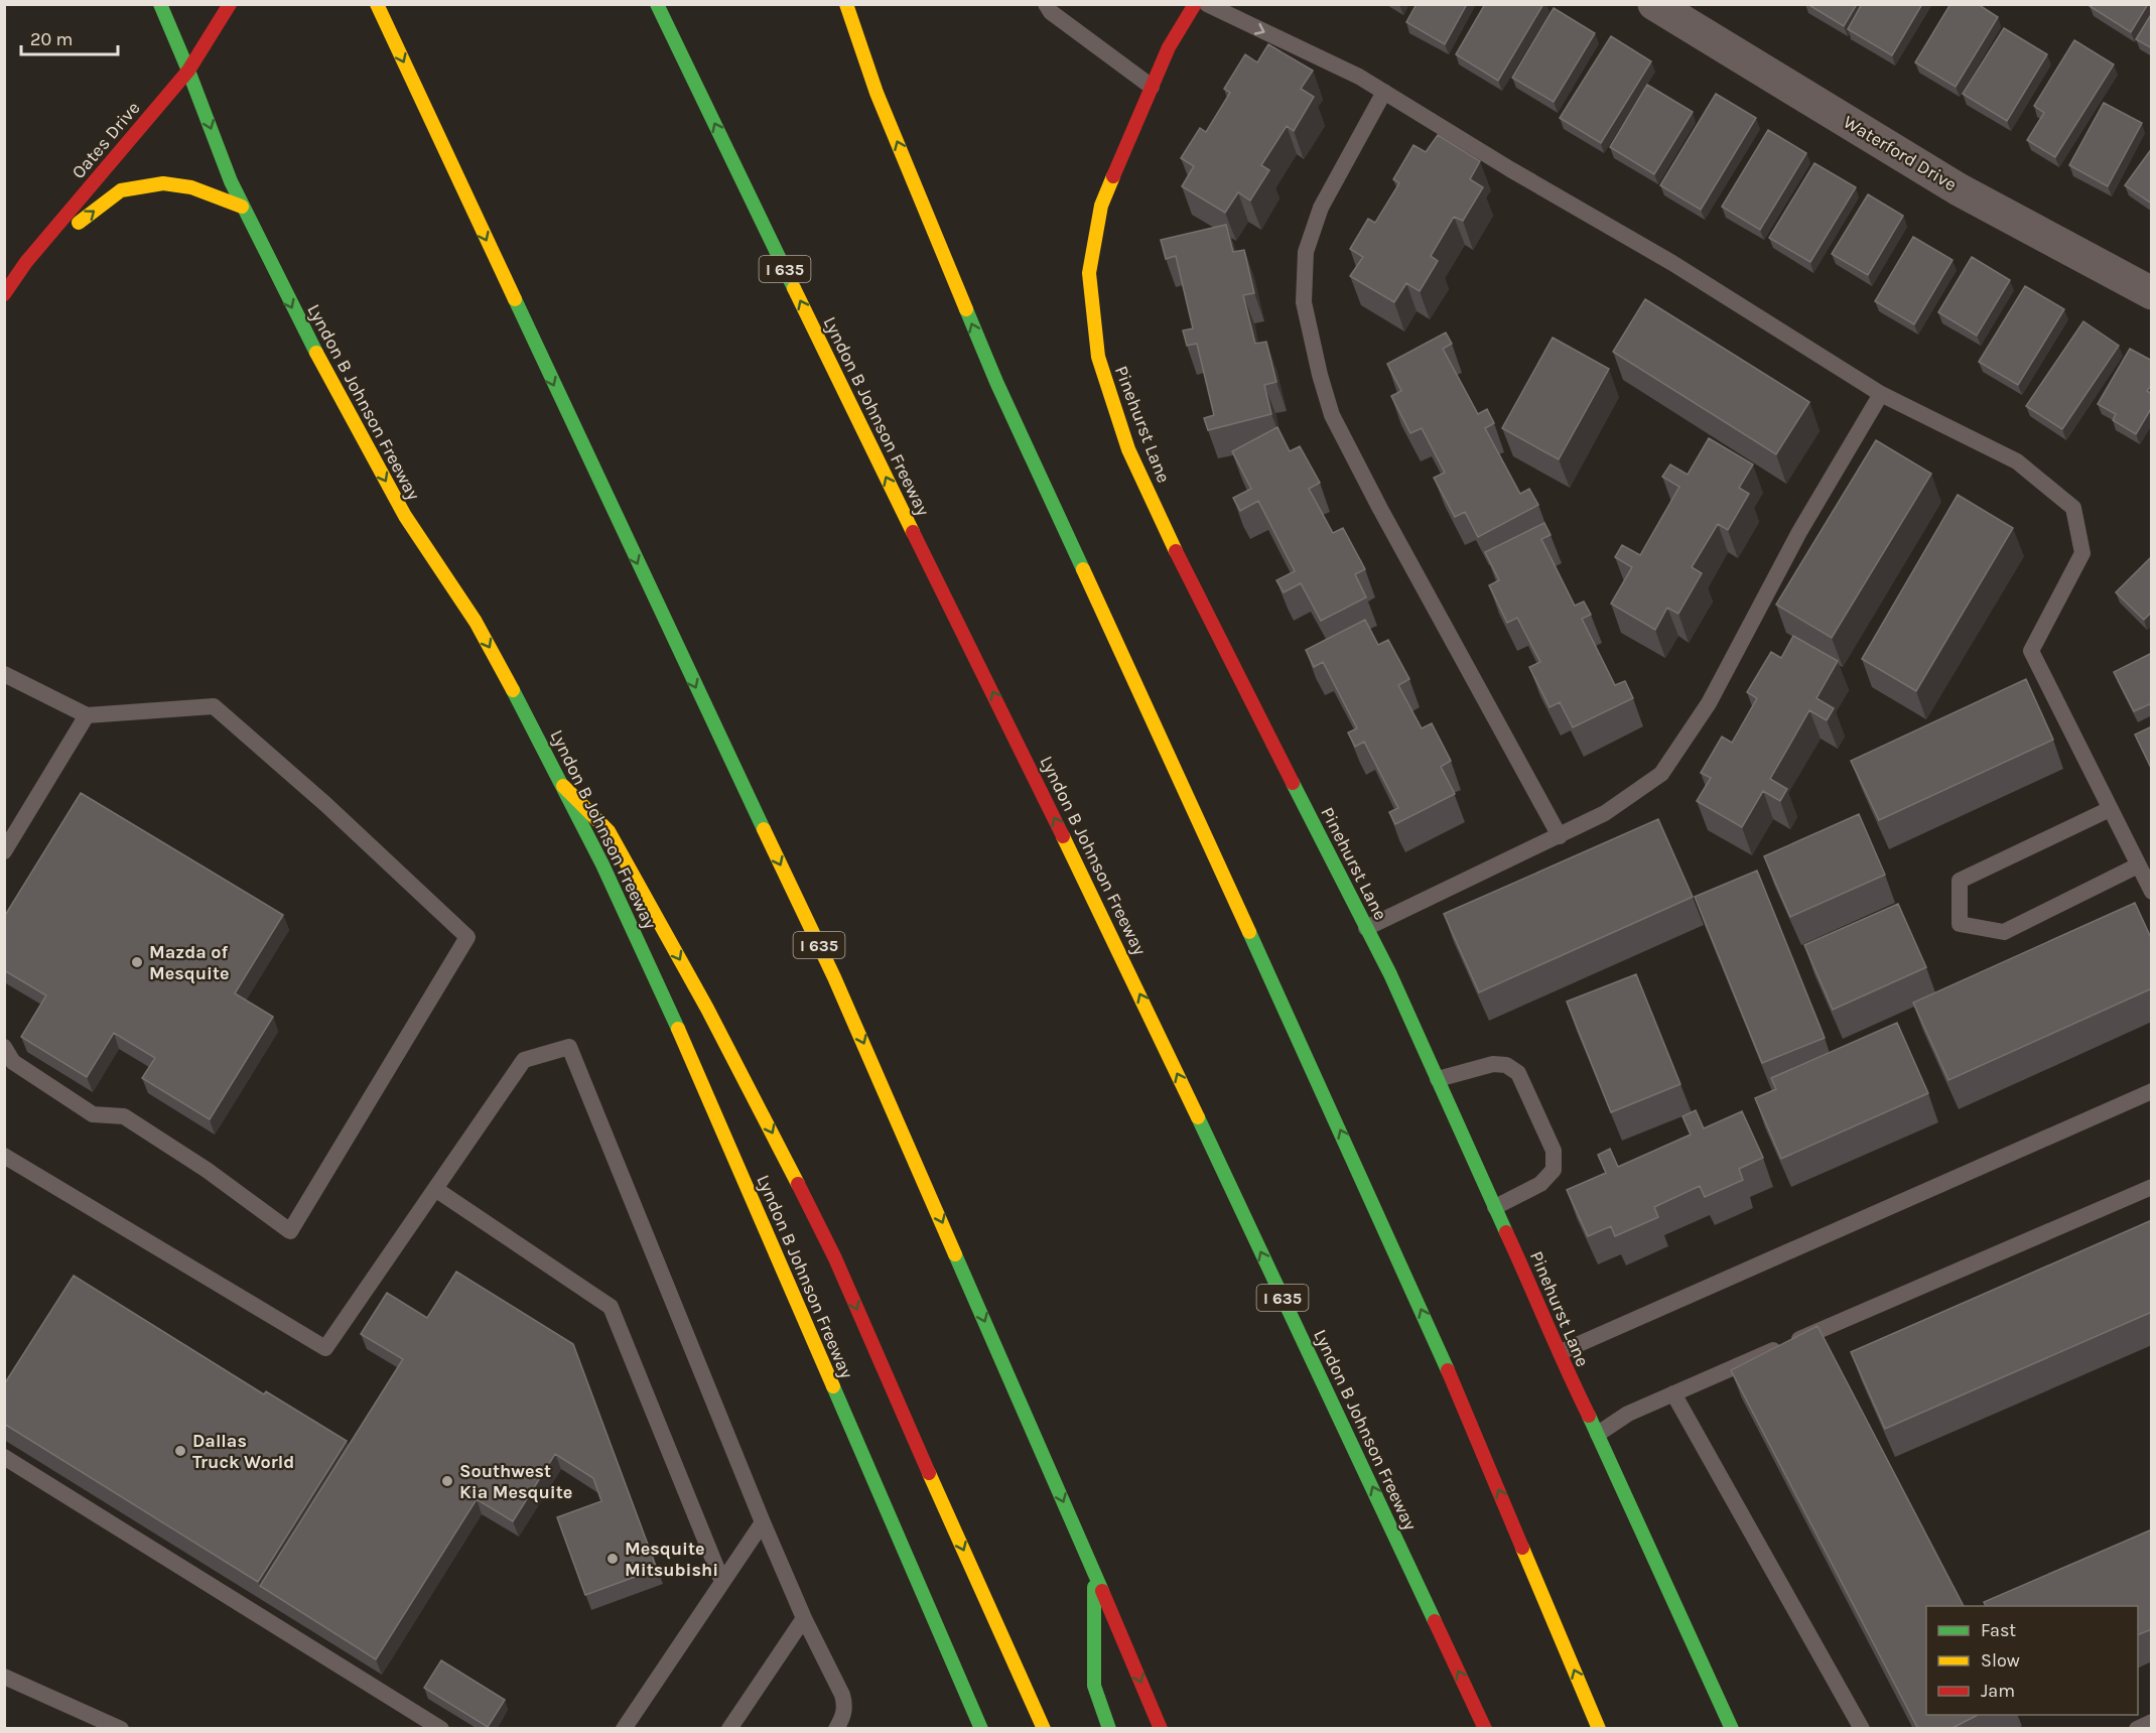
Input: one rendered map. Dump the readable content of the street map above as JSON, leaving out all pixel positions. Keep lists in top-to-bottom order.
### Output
{
  "streets": {
    "main road": [
      "Oates Drive",
      "I 635",
      "Lyndon B Johnson Freeway",
      "Pinehurst Lane"
    ],
    "street": ["Waterford Drive"]
  },
  "crossings": [
    ["Oates Drive", "Lyndon B Johnson Freeway"]
  ],
  "places": [
    "Mazda of Mesquite",
    "Dallas Truck World",
    "Southwest Kia Mesquite",
    "Mesquite Mitsubishi"
  ],
  "legend": ["Fast", "Slow", "Jam"],
  "scale_bar": "20 m"
}
